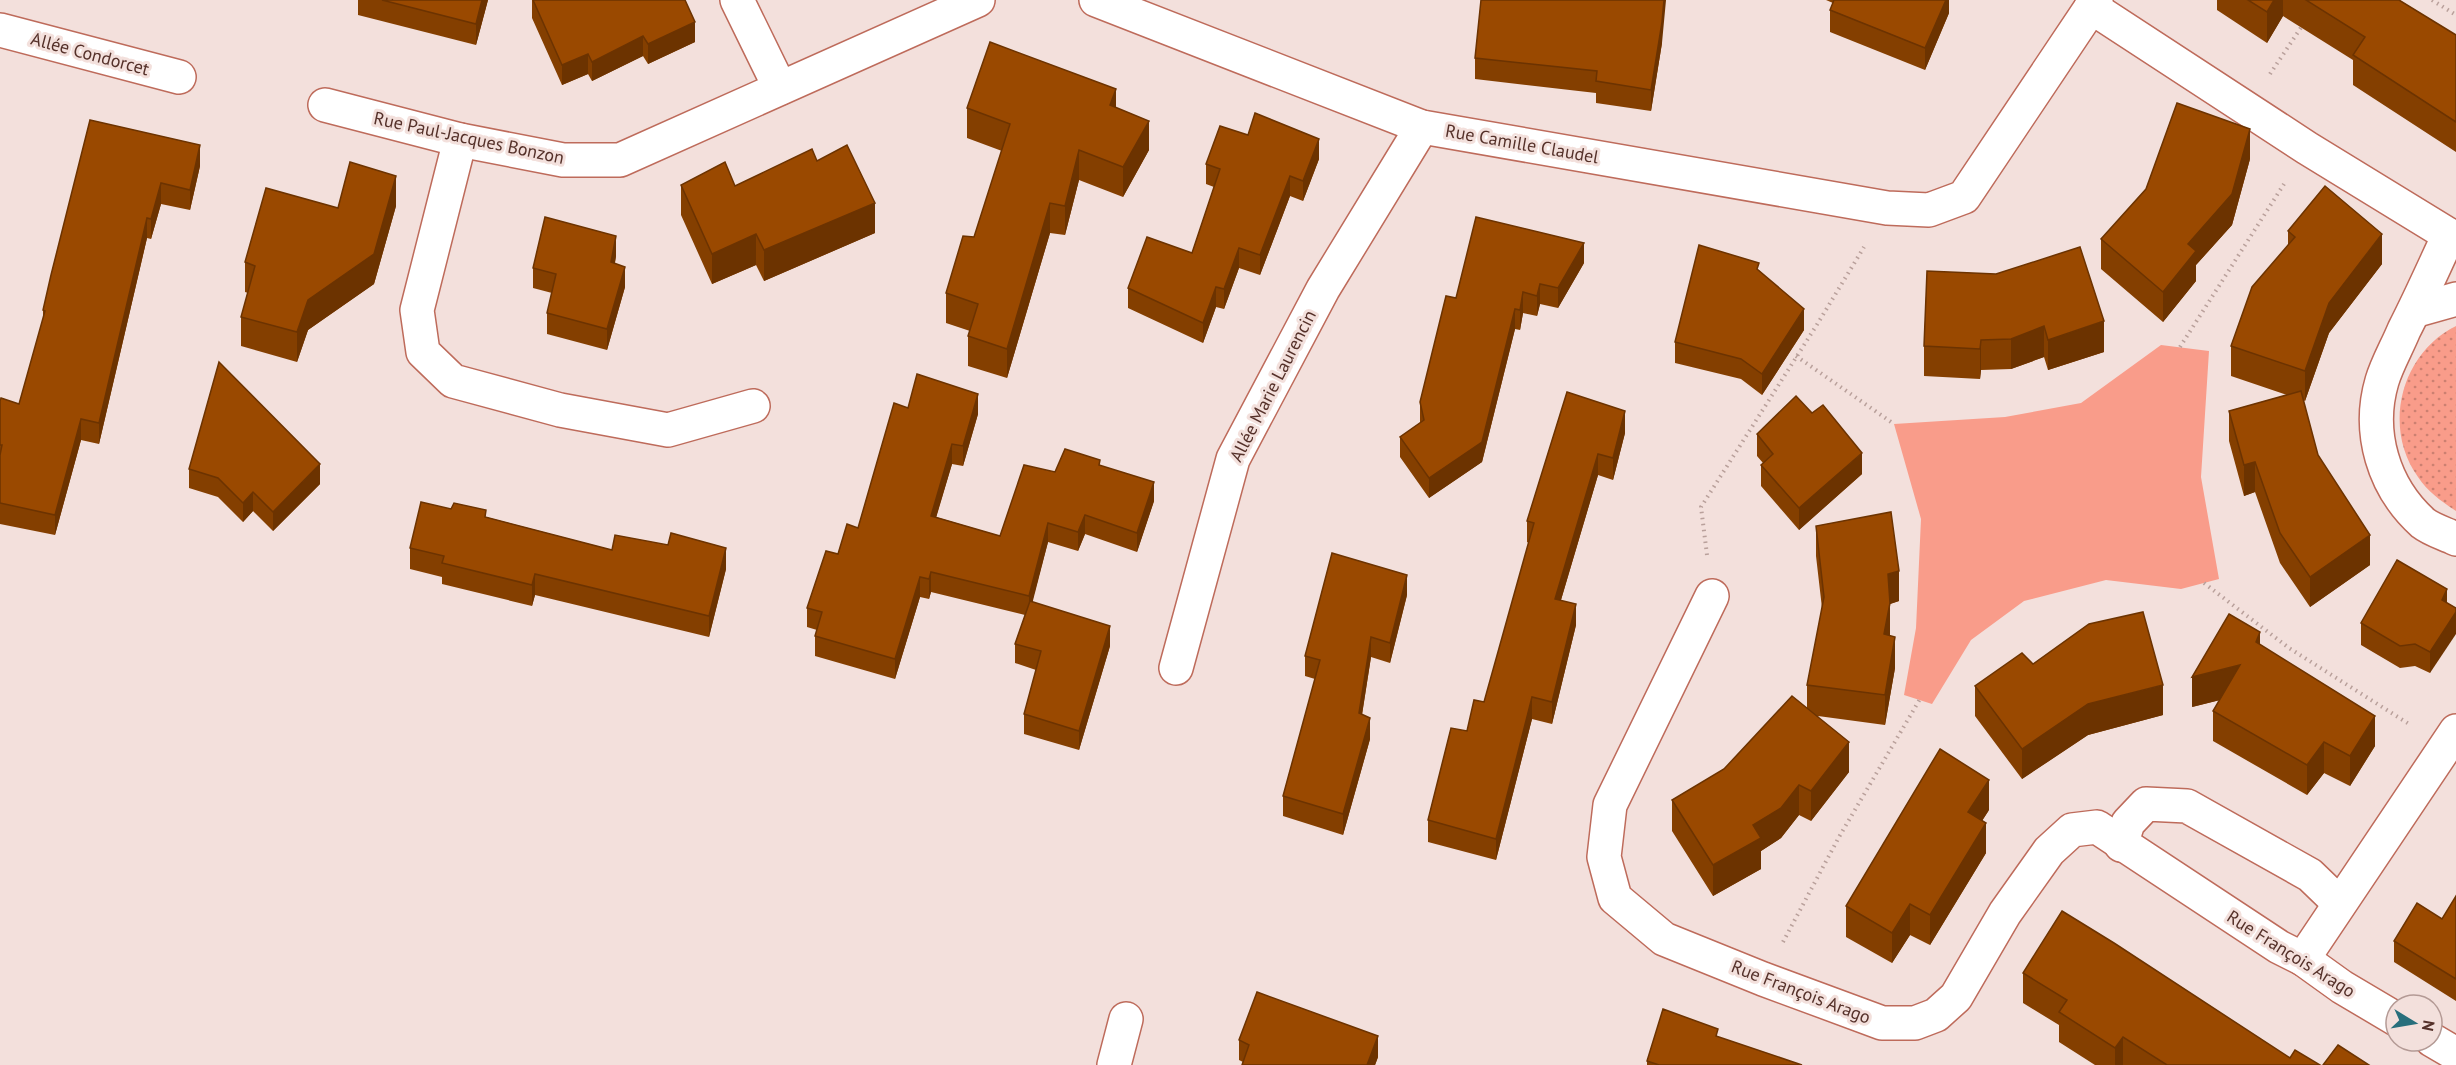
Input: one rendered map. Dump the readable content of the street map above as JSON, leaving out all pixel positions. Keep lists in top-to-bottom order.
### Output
{
  "streets": {
    "street": [
      "Allée Condorcet",
      "Rue Paul-Jacques Bonzon",
      "Rue Camille Claudel",
      "Allée Marie Laurencin",
      "Rue François Arago"
    ]
  },
  "crossings": [
    ["Rue Camille Claudel", "Allée Marie Laurencin"]
  ],
  "north": "right"
}
